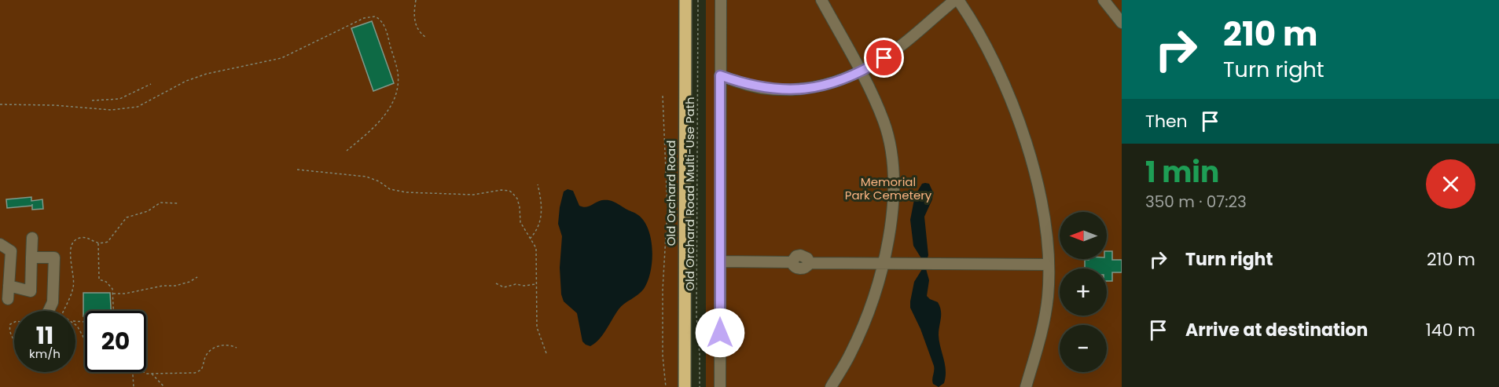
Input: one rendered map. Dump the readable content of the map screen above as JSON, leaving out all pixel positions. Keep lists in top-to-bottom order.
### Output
{
  "streets": {
    "main road": ["Old Orchard Road"],
    "path": ["Old Orchard Road Multi-Use Path"]
  },
  "parks": ["Memorial Park Cemetery"],
  "north": "left",
  "page": {
    "turn": ["210 m", "Turn right"],
    "then": "Then",
    "heading": ["1 min", "350 m · 07:23"],
    "map_buttons": ["+", "−"],
    "list": [
      {
        "name": "Turn right",
        "value": "210 m"
      },
      {
        "name": "Arrive at destination",
        "value": "140 m"
      }
    ],
    "speed": "11 km/h",
    "limit": "20"
  }
}
